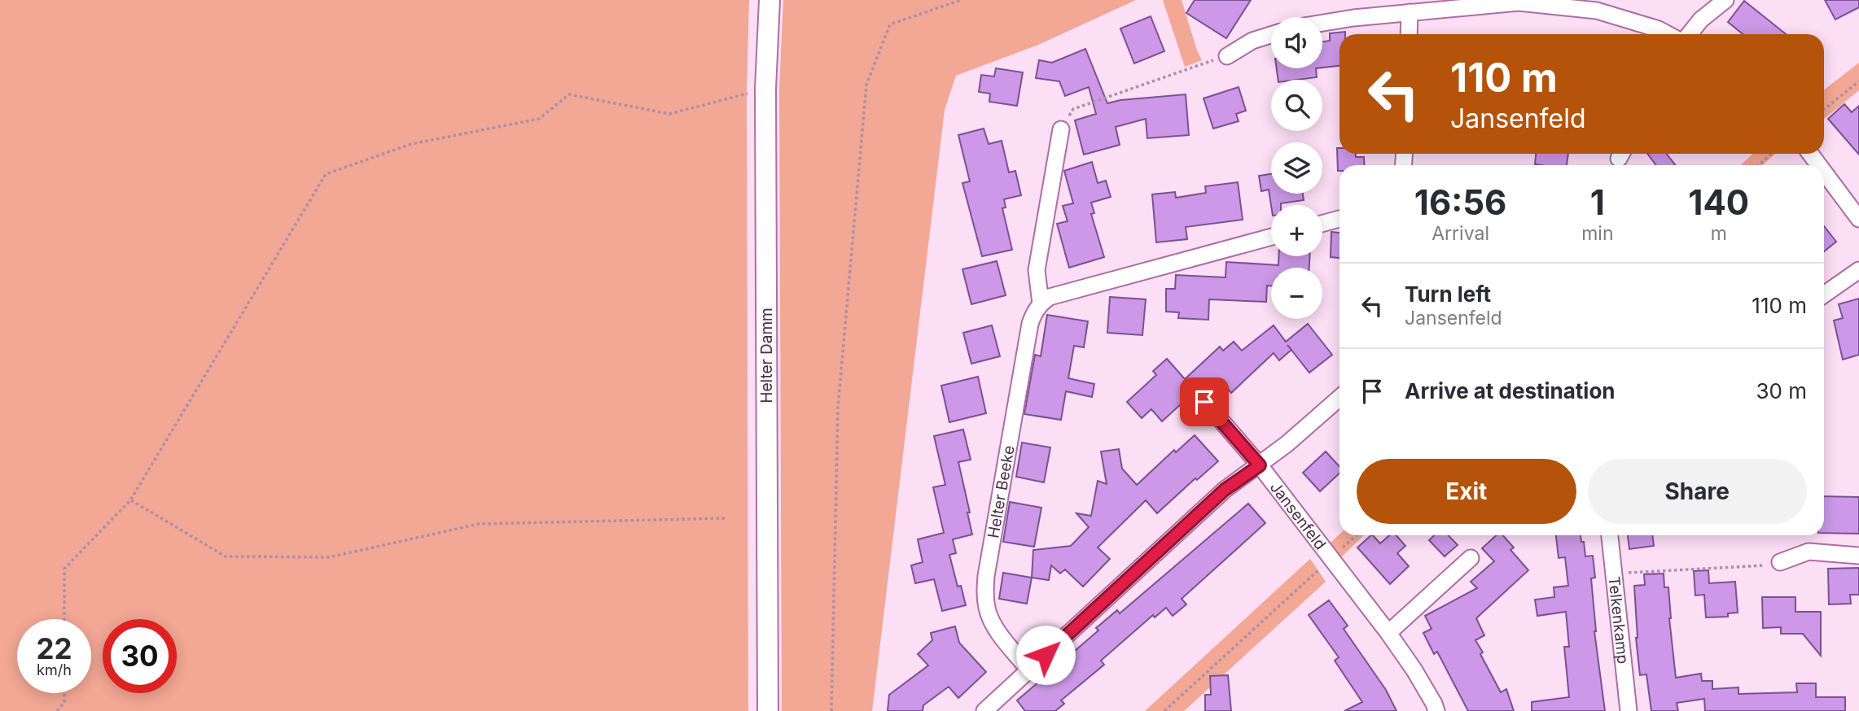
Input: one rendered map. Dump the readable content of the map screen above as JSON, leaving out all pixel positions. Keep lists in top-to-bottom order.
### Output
{
  "streets": {
    "street": [
      "Helter Damm",
      "Helter Beeke",
      "Jansenfeld",
      "Telkenkamp"
    ]
  },
  "page": {
    "map_buttons": ["+", "−"],
    "turn": ["110 m", "Jansenfeld"],
    "eta": [
      "16:56",
      "Arrival",
      "1",
      "min",
      "140",
      "m"
    ],
    "list": [
      {
        "name": "Turn left",
        "note": "Jansenfeld",
        "value": "110 m"
      },
      {
        "name": "Arrive at destination",
        "value": "30 m"
      }
    ],
    "buttons": ["Exit", "Share"],
    "speed": "22 km/h",
    "limit": "30"
  }
}
